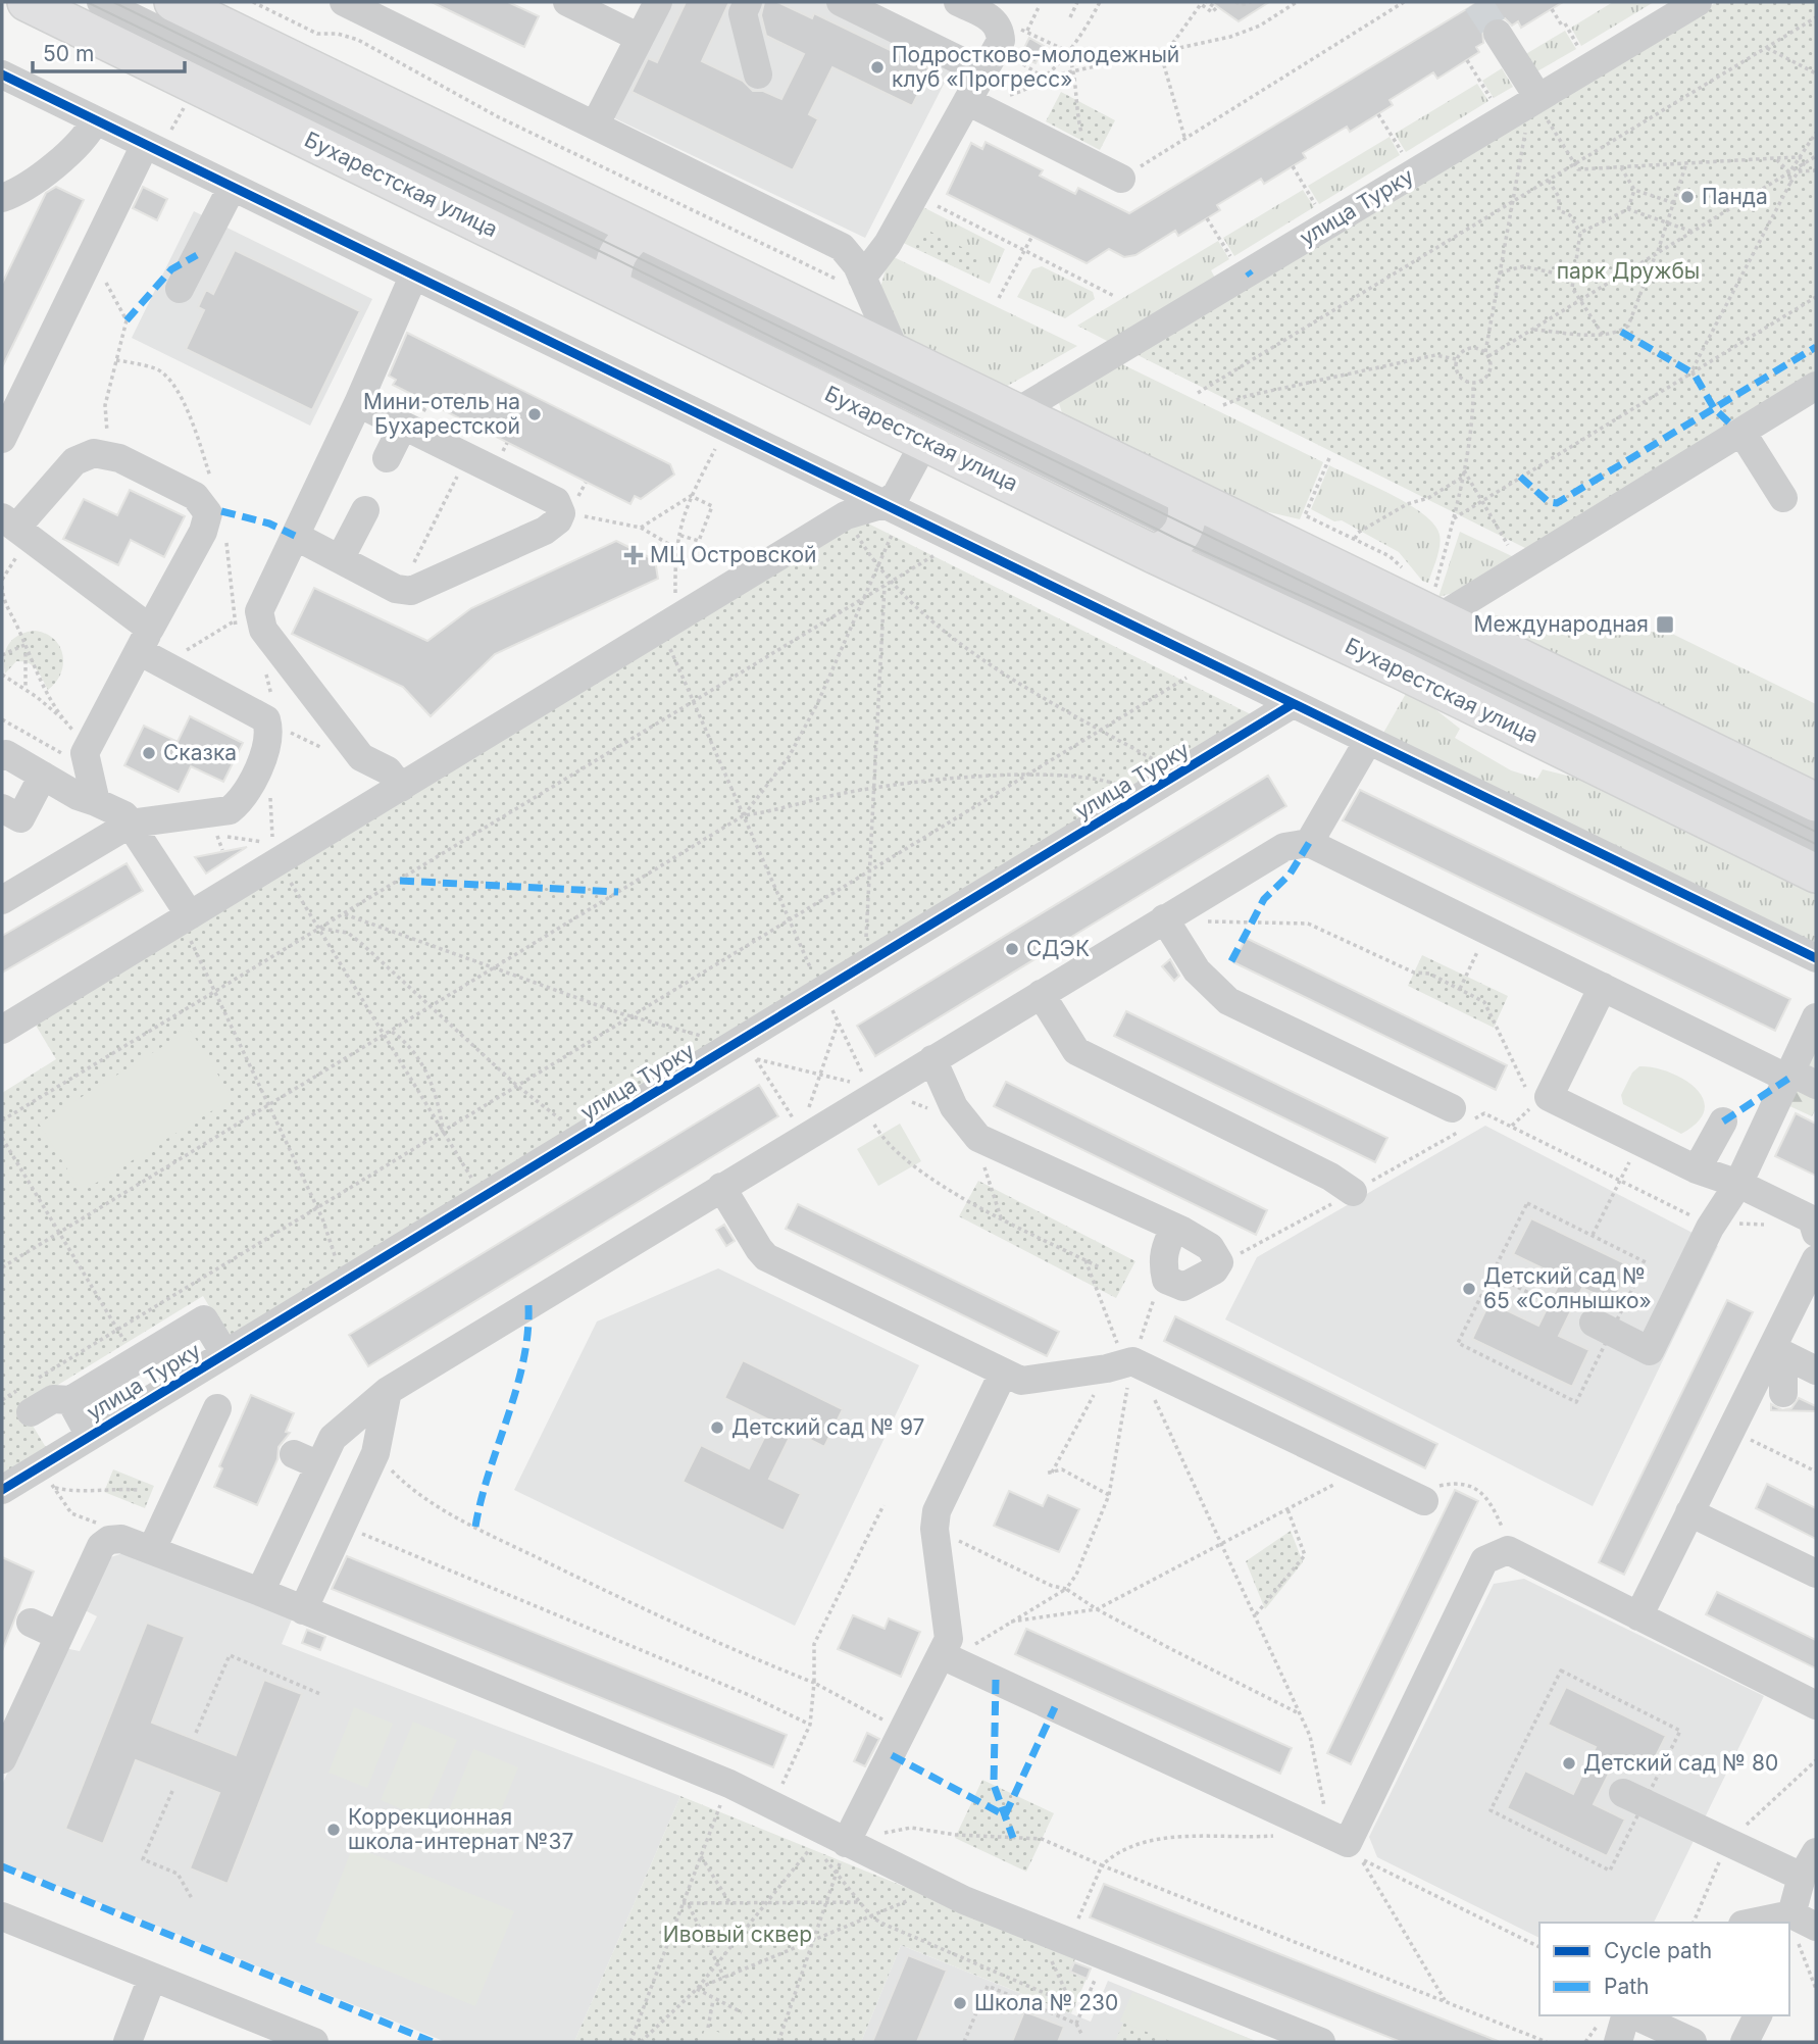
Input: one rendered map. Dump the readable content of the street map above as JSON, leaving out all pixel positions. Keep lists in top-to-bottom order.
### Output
{
  "streets": {
    "main road": ["Бухарестская улица"],
    "street": ["улица Турку"]
  },
  "crossings": [
    ["Бухарестская улица", "улица Турку"]
  ],
  "parks": ["парк Дружбы", "Ивовый сквер"],
  "places": {
    "other": [
      "Подростково-молодежный клуб «Прогресс»",
      "Панда",
      "Мини-отель на Бухарестской",
      "Сказка",
      "СДЭК",
      "Детский сад № 65 «Солнышко»",
      "Детский сад № 97",
      "Детский сад № 80",
      "Коррекционная школа-интернат №37",
      "Школа № 230"
    ],
    "health": ["МЦ Островской"],
    "transit": ["Международная"]
  },
  "legend": ["Cycle path", "Path"],
  "scale_bar": "50 m"
}
